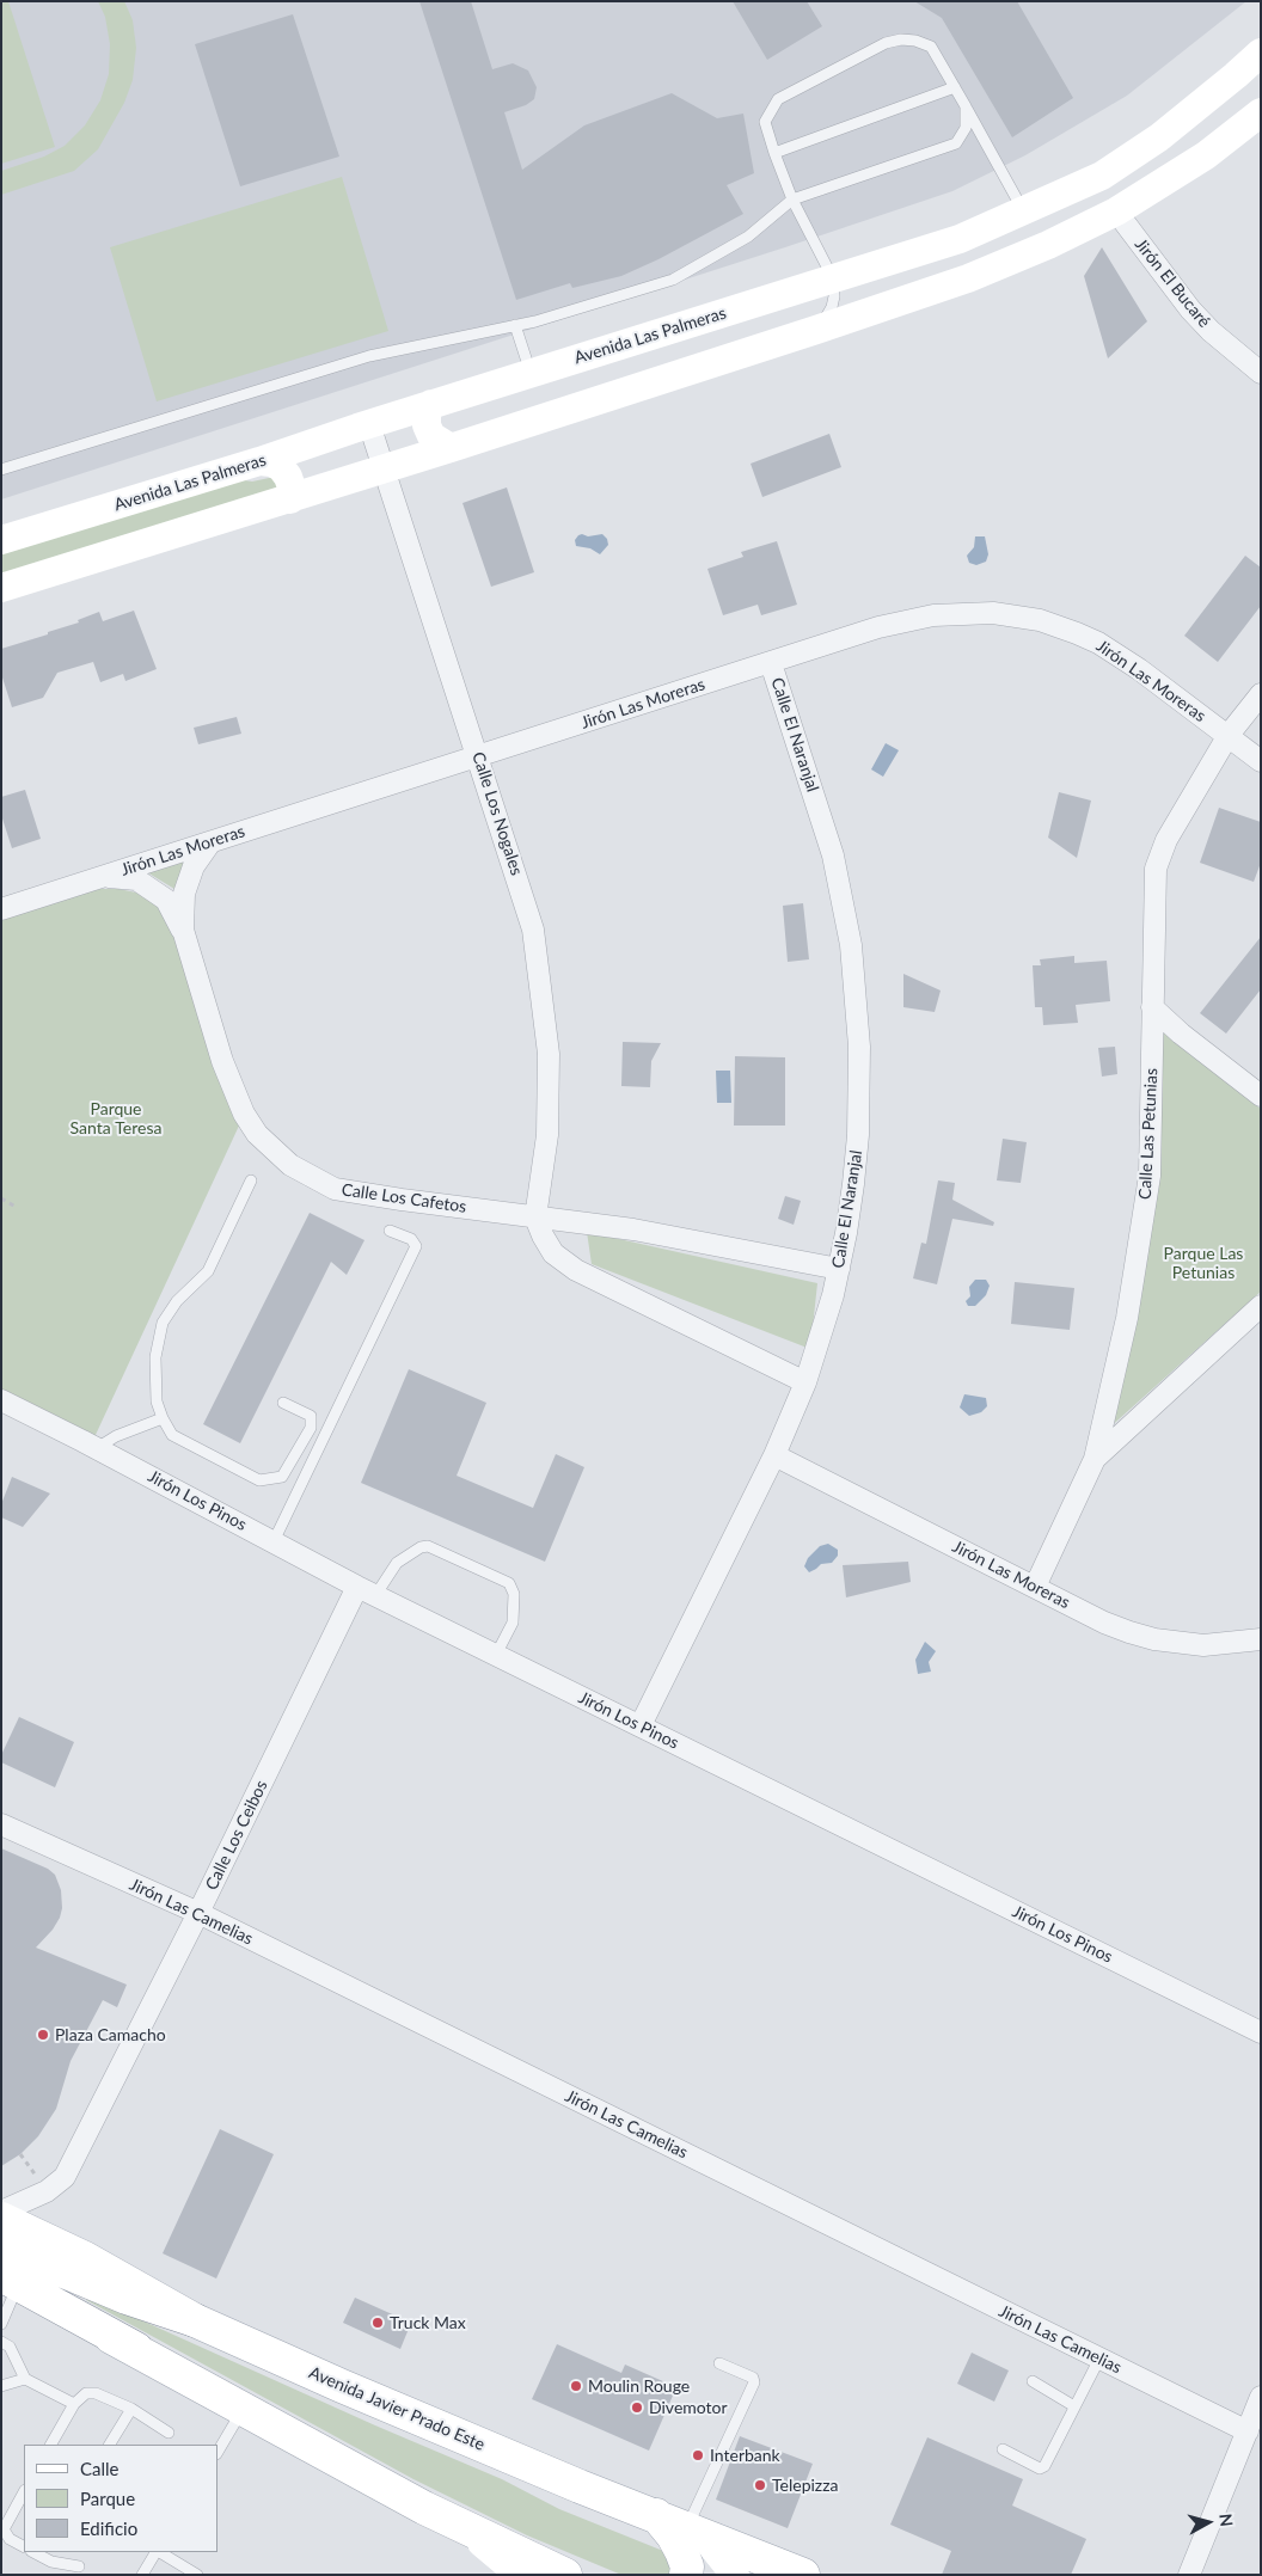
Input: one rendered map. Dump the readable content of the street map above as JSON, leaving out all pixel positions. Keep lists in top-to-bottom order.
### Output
{
  "streets": {
    "main road": ["Avenida Las Palmeras", "Avenida Javier Prado Este"],
    "street": [
      "Jirón El Bucaré",
      "Jirón Las Moreras",
      "Calle El Naranjal",
      "Calle Los Nogales",
      "Calle Las Petunias",
      "Calle Los Cafetos",
      "Jirón Los Pinos",
      "Calle Los Ceibos",
      "Jirón Las Camelias"
    ]
  },
  "crossings": [
    ["Avenida Las Palmeras", "Calle Los Nogales"],
    ["Jirón Las Moreras", "Calle El Naranjal"],
    ["Jirón Las Moreras", "Calle Los Nogales"],
    ["Jirón Las Moreras", "Calle Las Petunias"],
    ["Jirón Las Moreras", "Calle Los Cafetos"],
    ["Calle El Naranjal", "Calle Los Cafetos"],
    ["Calle El Naranjal", "Jirón Los Pinos"],
    ["Calle Los Nogales", "Calle Los Cafetos"],
    ["Jirón Los Pinos", "Calle Los Ceibos"],
    ["Calle Los Ceibos", "Jirón Las Camelias"]
  ],
  "parks": ["Parque Santa Teresa", "Parque Las Petunias"],
  "places": [
    "Plaza Camacho",
    "Truck Max",
    "Moulin Rouge",
    "Divemotor",
    "Interbank",
    "Telepizza"
  ],
  "legend": ["Calle", "Parque", "Edificio"],
  "north": "right"
}
